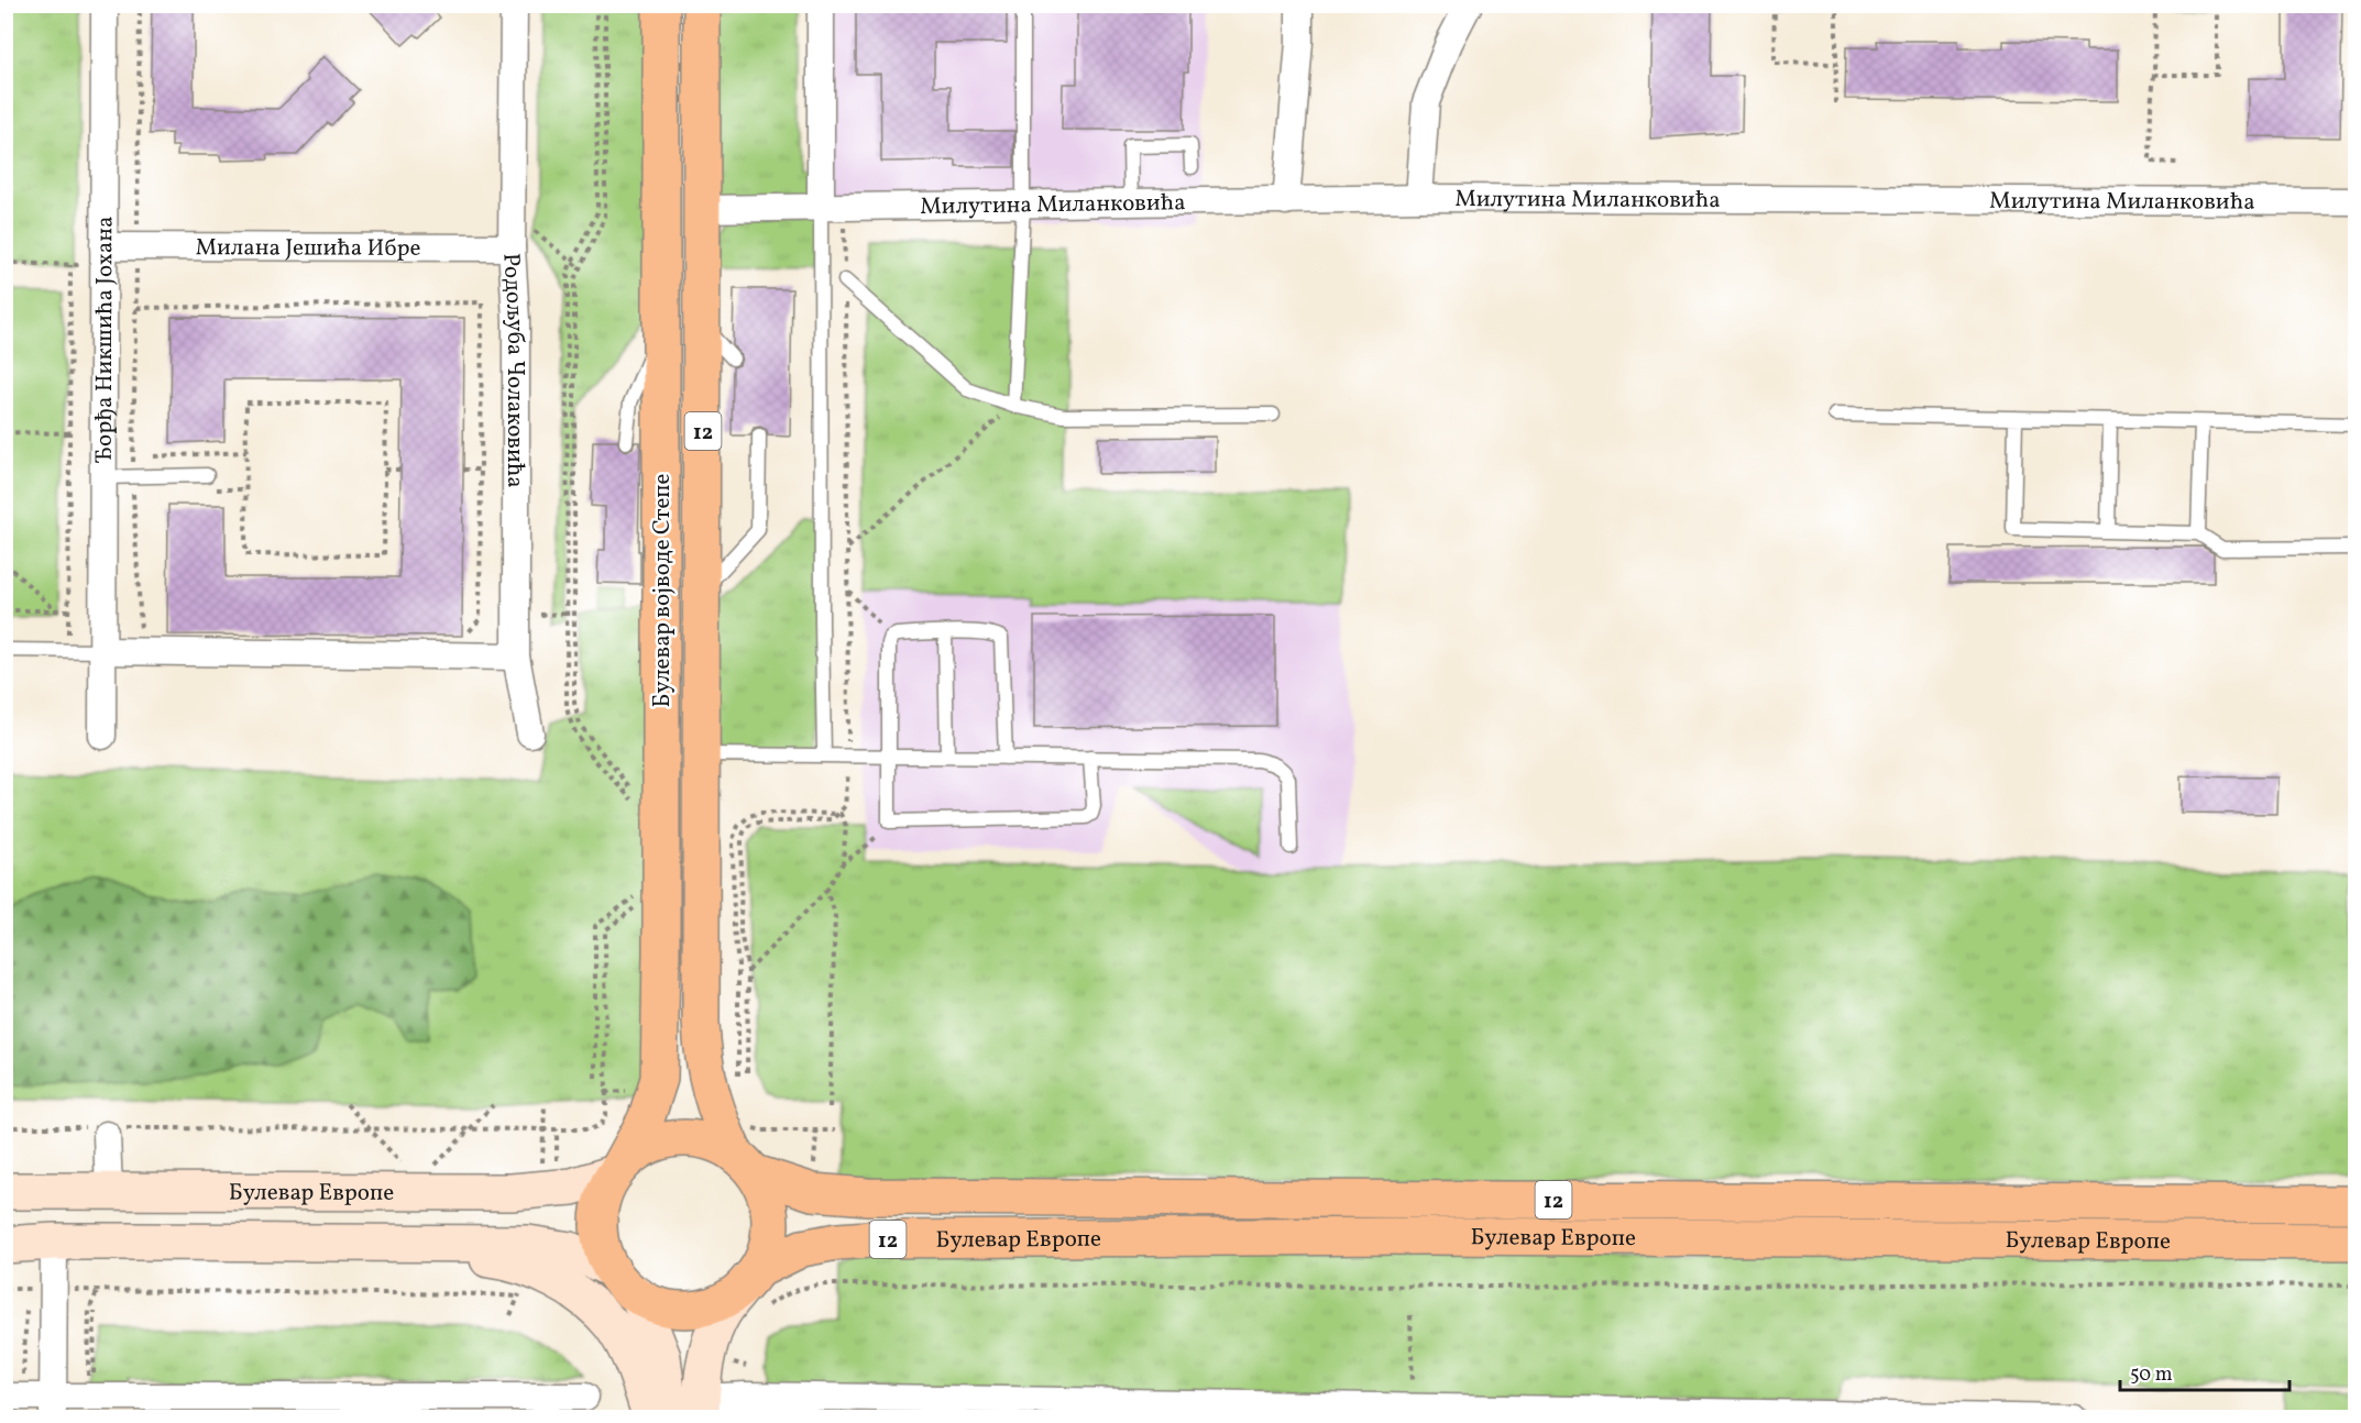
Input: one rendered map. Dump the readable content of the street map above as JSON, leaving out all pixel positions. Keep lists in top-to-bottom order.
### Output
{
  "streets": {
    "main road": ["12", "Булевар војводе Степе", "Булевар Европе"],
    "street": [
      "Милутина Миланковића",
      "Милана Јешића Ибре",
      "Ђорђа Никшића Јохана",
      "Родољуба Чолаковића"
    ]
  },
  "crossings": [
    ["Милутина Миланковића", "Булевар војводе Степе"],
    ["Милана Јешића Ибре", "Ђорђа Никшића Јохана"],
    ["Милана Јешића Ибре", "Родољуба Чолаковића"],
    ["12", "Булевар војводе Степе"],
    ["12", "Булевар Европе"],
    ["Булевар војводе Степе", "Булевар Европе"]
  ],
  "scale_bar": "50 m"
}
